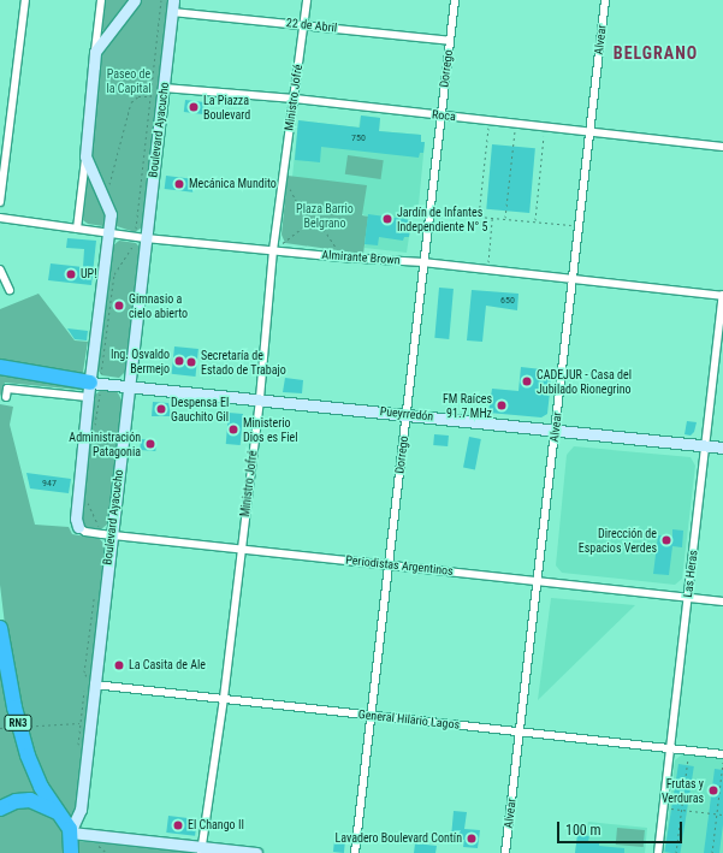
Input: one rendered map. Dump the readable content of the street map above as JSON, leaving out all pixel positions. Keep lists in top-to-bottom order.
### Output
{
  "streets": {
    "highway": ["RN3"],
    "main road": ["Boulevard Ayacucho", "Pueyrredón"],
    "street": [
      "22 de Abril",
      "Alvear",
      "Dorrego",
      "Ministro Jofré",
      "Roca",
      "Almirante Brown",
      "Periodistas Argentinos",
      "Las Heras",
      "General Hilario Lagos"
    ]
  },
  "crossings": [
    ["22 de Abril", "Dorrego"],
    ["22 de Abril", "Ministro Jofré"],
    ["22 de Abril", "Boulevard Ayacucho"],
    ["Alvear", "Roca"],
    ["Alvear", "Almirante Brown"],
    ["Alvear", "Pueyrredón"],
    ["Alvear", "Periodistas Argentinos"],
    ["Alvear", "General Hilario Lagos"],
    ["Dorrego", "Roca"],
    ["Dorrego", "Almirante Brown"],
    ["Dorrego", "Pueyrredón"],
    ["Dorrego", "Periodistas Argentinos"],
    ["Dorrego", "General Hilario Lagos"],
    ["Ministro Jofré", "Roca"],
    ["Ministro Jofré", "Almirante Brown"],
    ["Ministro Jofré", "Pueyrredón"],
    ["Ministro Jofré", "Periodistas Argentinos"],
    ["Ministro Jofré", "General Hilario Lagos"],
    ["Roca", "Boulevard Ayacucho"],
    ["Boulevard Ayacucho", "Almirante Brown"],
    ["Boulevard Ayacucho", "Pueyrredón"],
    ["Boulevard Ayacucho", "Periodistas Argentinos"],
    ["Boulevard Ayacucho", "General Hilario Lagos"],
    ["Boulevard Ayacucho", "RN3"],
    ["Almirante Brown", "Las Heras"],
    ["Pueyrredón", "Las Heras"],
    ["Periodistas Argentinos", "Las Heras"],
    ["Las Heras", "General Hilario Lagos"]
  ],
  "districts": ["BELGRANO"],
  "parks": ["Paseo de la Capital", "Plaza Barrio Belgrano"],
  "places": [
    "La Piazza Boulevard",
    "Mecánica Mundito",
    "Jardín de Infantes Independiente N° 5",
    "UP!",
    "Gimnasio a cielo abierto",
    "Ing. Osvaldo Bermejo",
    "Secretaría de Estado de Trabajo",
    "CADEJUR - Casa del Jubilado Rionegrino",
    "FM Raíces 91.7 MHz",
    "Despensa El Gauchito Gil",
    "Ministerio Dios es Fiel",
    "Administración Patagonia",
    "Dirección de Espacios Verdes",
    "La Casita de Ale",
    "Frutas y Verduras",
    "El Chango II",
    "Lavadero Boulevard Contín"
  ],
  "house_numbers": ["750", "650", "947"],
  "scale_bar": "100 m"
}
